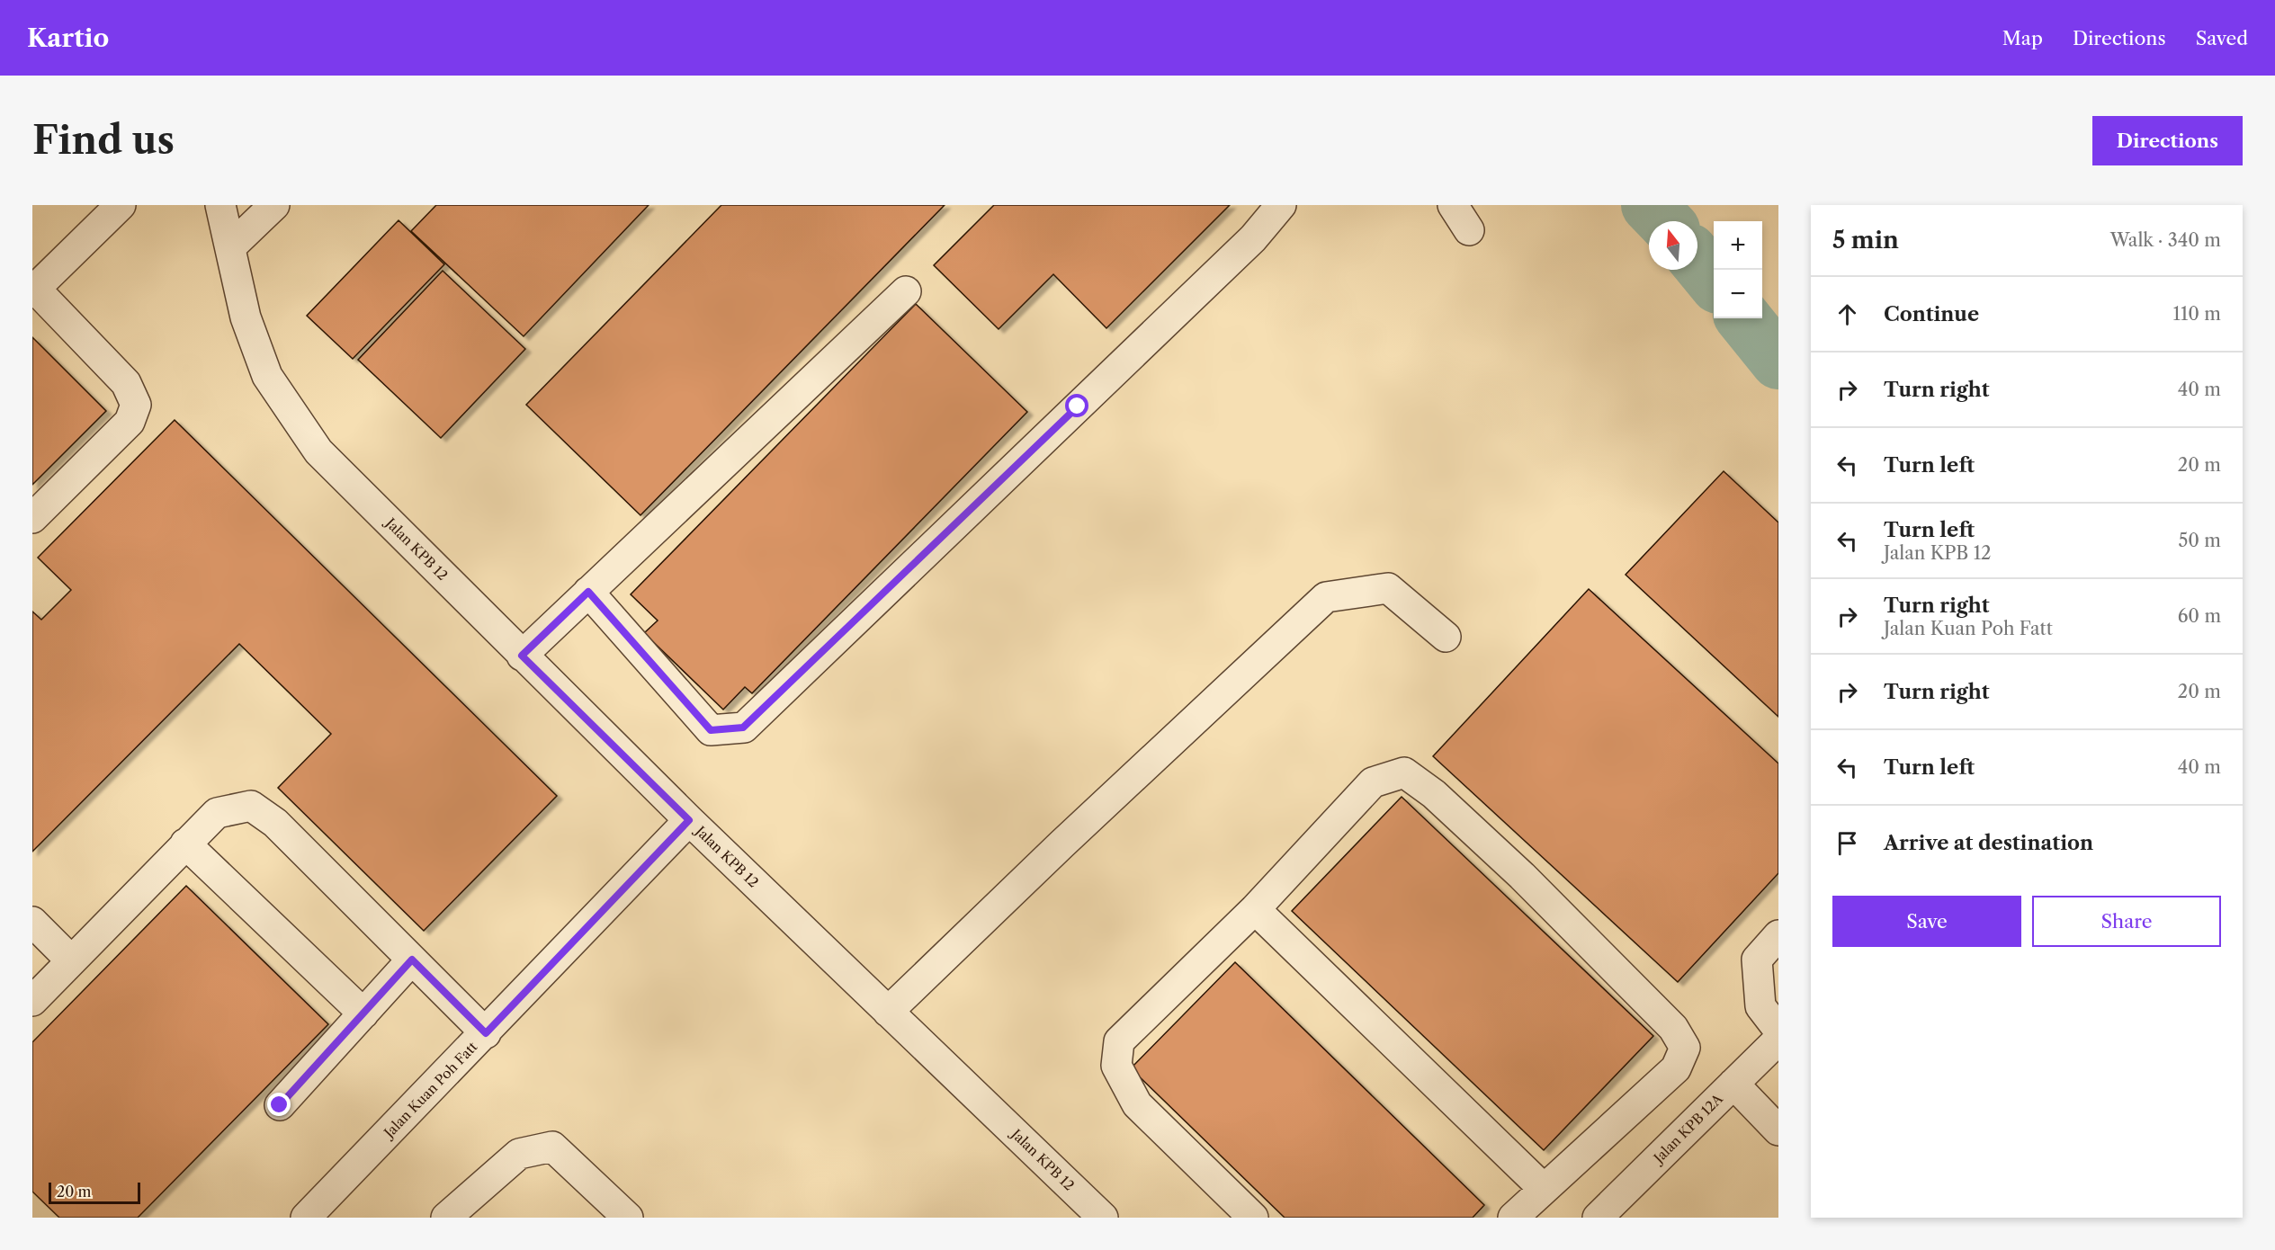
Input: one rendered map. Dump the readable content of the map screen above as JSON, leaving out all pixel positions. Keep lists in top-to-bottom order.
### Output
{
  "streets": {
    "street": ["Jalan KPB 12", "Jalan Kuan Poh Fatt", "Jalan KPB 12A"]
  },
  "crossings": [
    ["Jalan KPB 12", "Jalan Kuan Poh Fatt"]
  ],
  "scale_bar": "20 m",
  "north": "top",
  "page": {
    "header": "Kartio",
    "nav": ["Map", "Directions", "Saved"],
    "buttons": [
      "Directions",
      ["Save", "Share"]
    ],
    "title": "Find us",
    "heading": ["5 min", "Walk · 340 m"],
    "map_buttons": ["+", "−"],
    "list": [
      ["Continue", "110 m"],
      ["Turn right", "40 m"],
      ["Turn left", "20 m"],
      ["Turn left", "Jalan KPB 12", "50 m"],
      ["Turn right", "Jalan Kuan Poh Fatt", "60 m"],
      ["Turn right", "20 m"],
      ["Turn left", "40 m"],
      "Arrive at destination"
    ],
    "scale": "20 m"
  }
}
